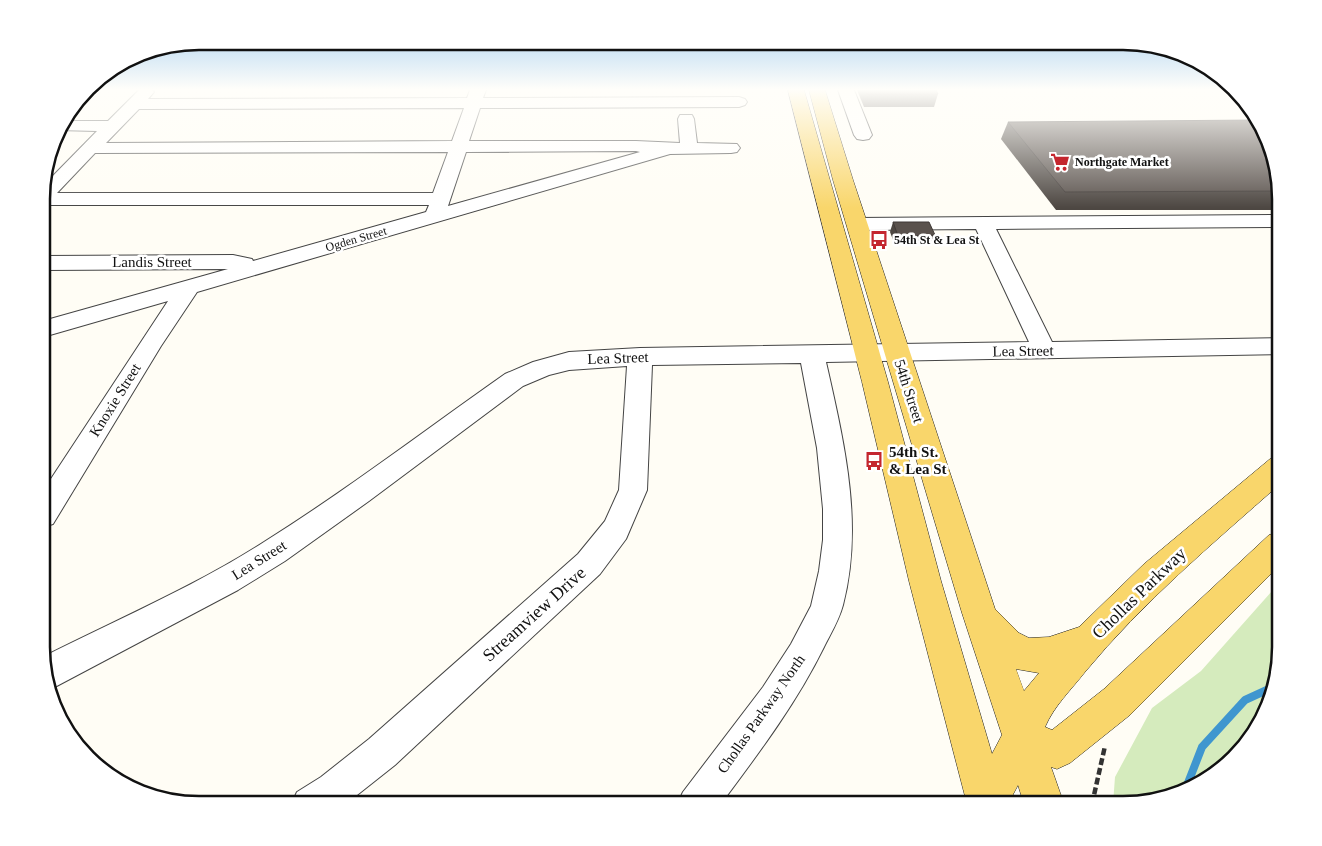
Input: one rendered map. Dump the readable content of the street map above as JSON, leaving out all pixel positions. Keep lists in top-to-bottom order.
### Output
{
  "streets": {
    "main road": ["54th Street", "Chollas Parkway"],
    "street": [
      "Ogden Street",
      "Landis Street",
      "Lea Street",
      "Knoxie Street",
      "Streamview Drive",
      "Chollas Parkway North"
    ]
  },
  "crossings": [
    ["Ogden Street", "Landis Street"],
    ["Ogden Street", "Knoxie Street"],
    ["Lea Street", "54th Street"],
    ["Lea Street", "Streamview Drive"],
    ["Lea Street", "Chollas Parkway North"],
    ["54th Street", "Chollas Parkway"]
  ],
  "places": {
    "supermarket": ["Northgate Market"],
    "bus stop": ["54th St & Lea St", "54th St. & Lea St"]
  }
}
